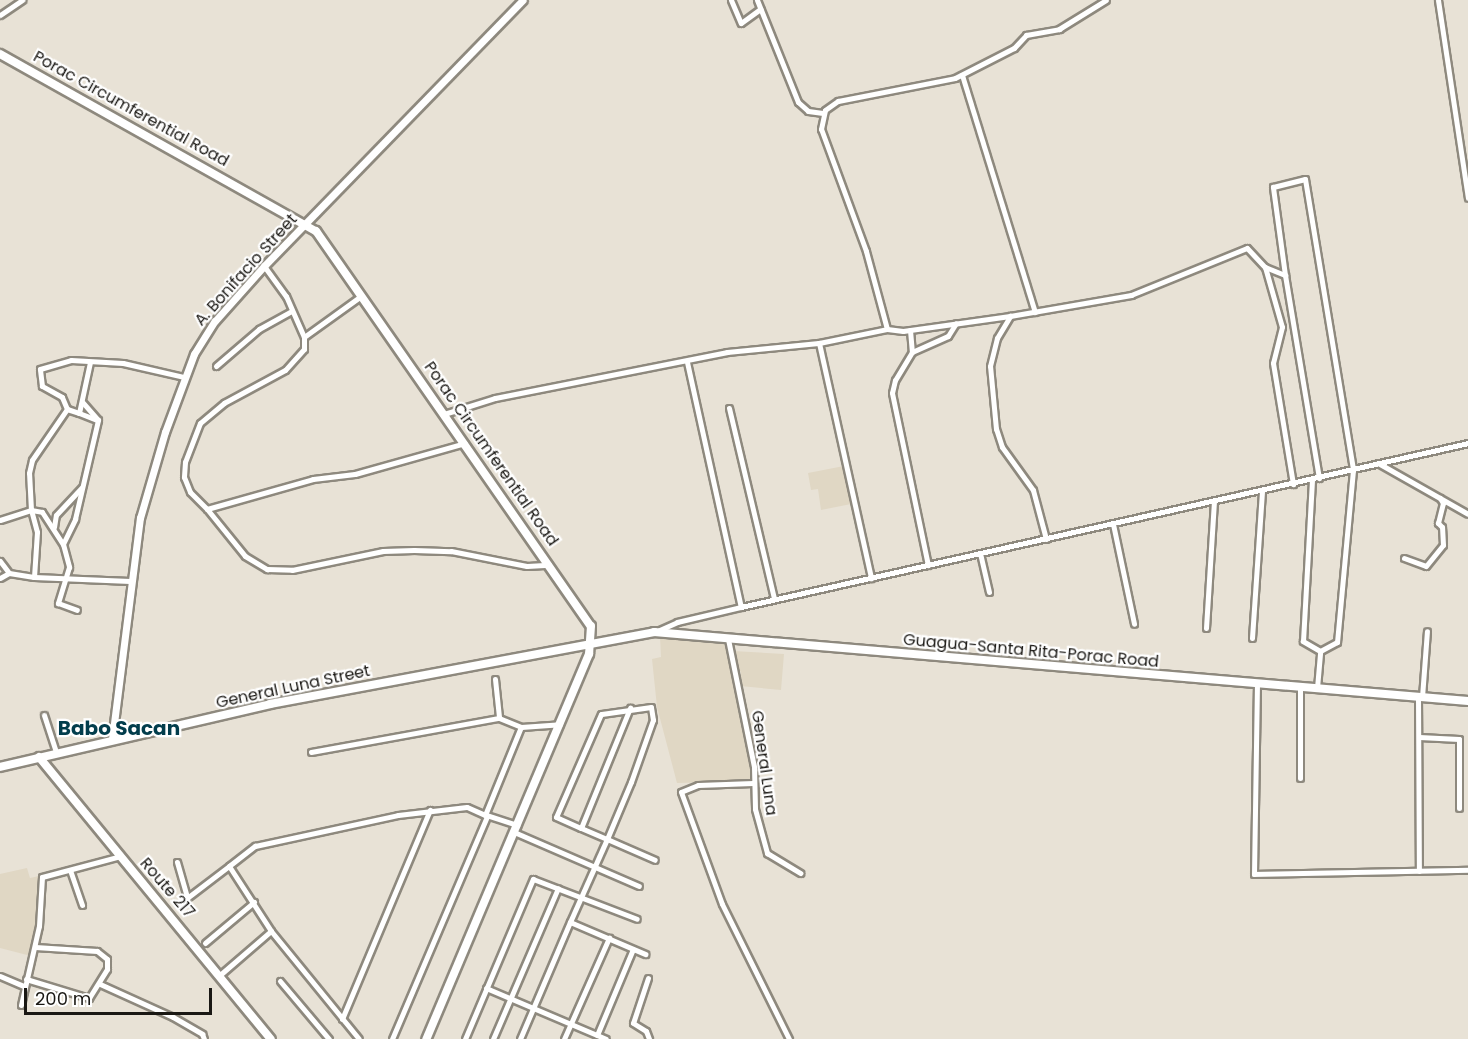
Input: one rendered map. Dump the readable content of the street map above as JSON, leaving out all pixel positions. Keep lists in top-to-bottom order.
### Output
{
  "streets": {
    "main road": [
      "Porac Circumferential Road",
      "Guagua-Santa Rita-Porac Road",
      "General Luna Street",
      "Route 217"
    ],
    "street": ["A. Bonifacio Street", "General Luna"]
  },
  "crossings": [
    ["Porac Circumferential Road", "A. Bonifacio Street"],
    ["Porac Circumferential Road", "Guagua-Santa Rita-Porac Road"],
    ["Porac Circumferential Road", "General Luna Street"],
    ["A. Bonifacio Street", "General Luna Street"],
    ["Guagua-Santa Rita-Porac Road", "General Luna Street"],
    ["Guagua-Santa Rita-Porac Road", "General Luna"],
    ["General Luna Street", "Route 217"]
  ],
  "districts": ["Babo Sacan"],
  "scale_bar": "200 m"
}
